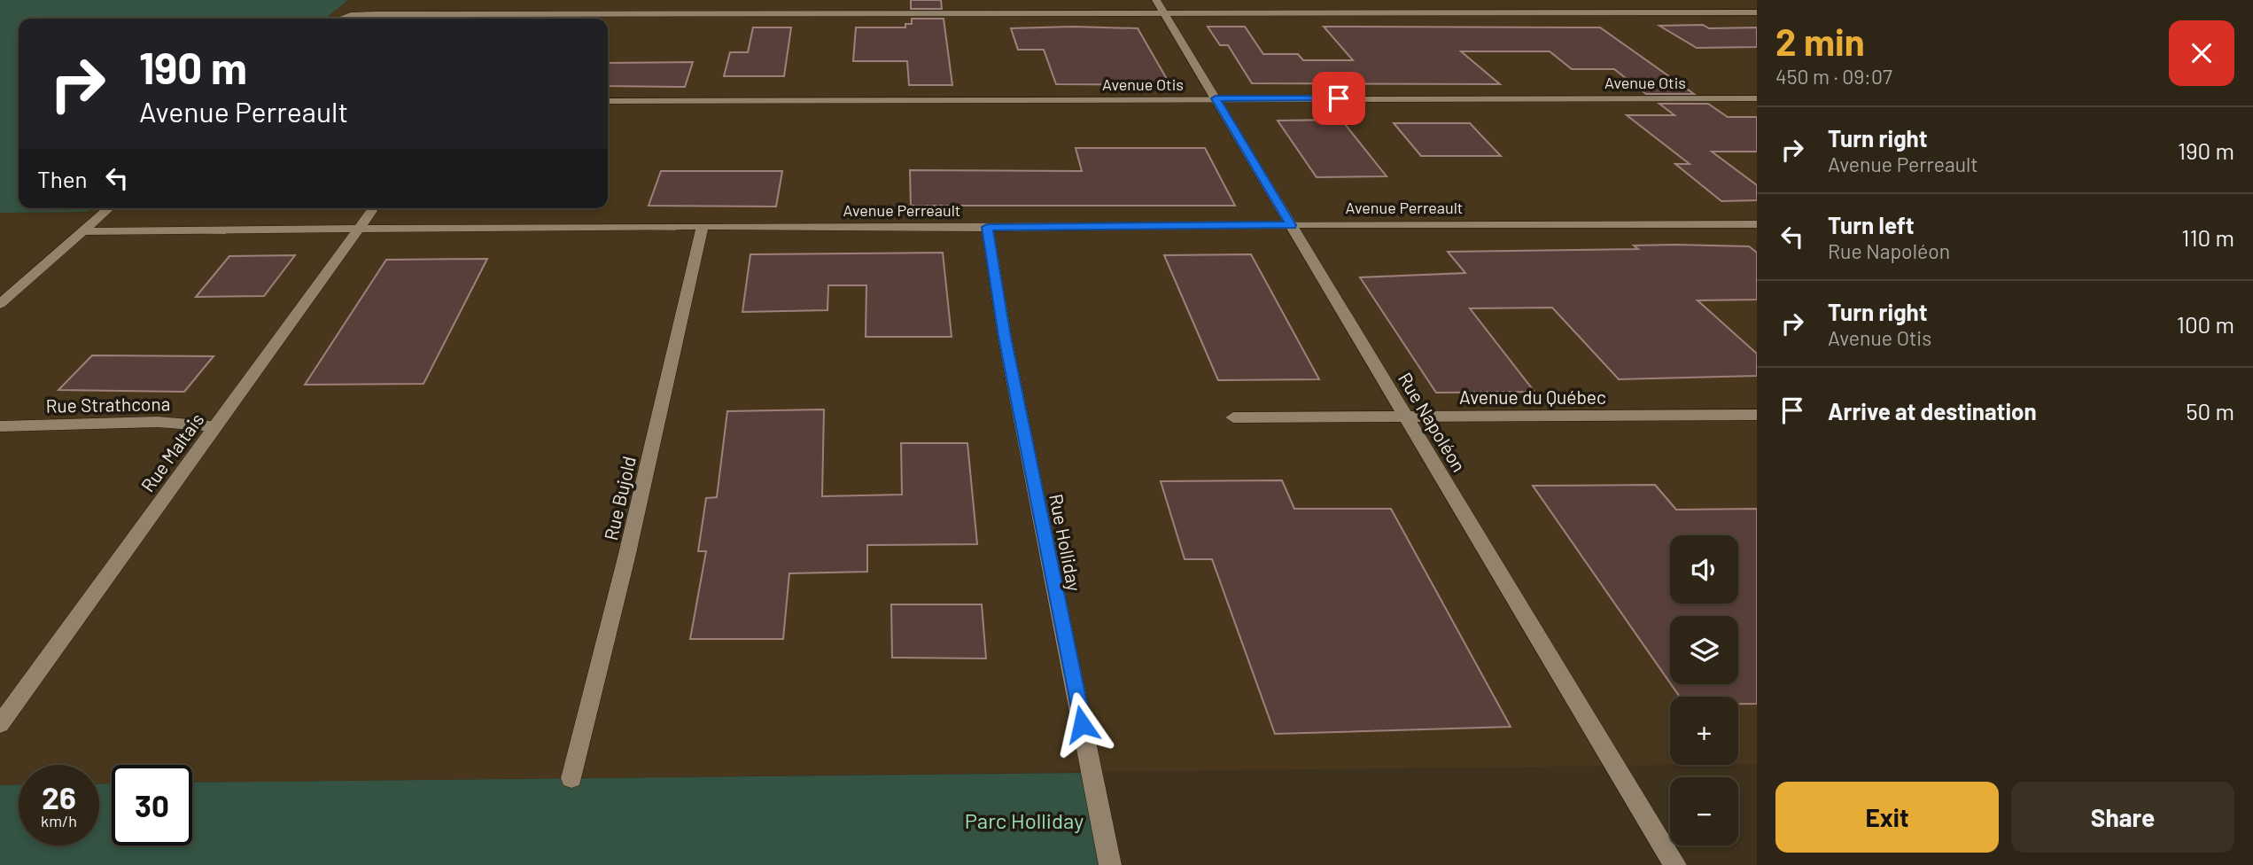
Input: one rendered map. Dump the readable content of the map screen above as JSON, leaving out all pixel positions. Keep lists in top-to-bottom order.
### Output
{
  "streets": {
    "street": [
      "Avenue Otis",
      "Avenue Perreault",
      "Avenue du Québec",
      "Rue Strathcona",
      "Rue Napoléon",
      "Rue Maltais",
      "Rue Bujold",
      "Rue Holliday"
    ]
  },
  "crossings": [
    ["Avenue Otis", "Rue Napoléon"],
    ["Avenue Perreault", "Rue Napoléon"],
    ["Avenue Perreault", "Rue Maltais"],
    ["Avenue Perreault", "Rue Bujold"],
    ["Avenue Perreault", "Rue Holliday"],
    ["Avenue du Québec", "Rue Napoléon"],
    ["Rue Strathcona", "Rue Maltais"]
  ],
  "parks": ["Parc Holliday"],
  "page": {
    "heading": ["2 min", "450 m · 09:07"],
    "turn": ["190 m", "Avenue Perreault"],
    "list": [
      {
        "name": "Turn right",
        "note": "Avenue Perreault",
        "value": "190 m"
      },
      {
        "name": "Turn left",
        "note": "Rue Napoléon",
        "value": "110 m"
      },
      {
        "name": "Turn right",
        "note": "Avenue Otis",
        "value": "100 m"
      },
      {
        "name": "Arrive at destination",
        "value": "50 m"
      }
    ],
    "then": "Then",
    "map_buttons": ["+", "−"],
    "speed": "26 km/h",
    "limit": "30",
    "buttons": ["Exit", "Share"]
  }
}
